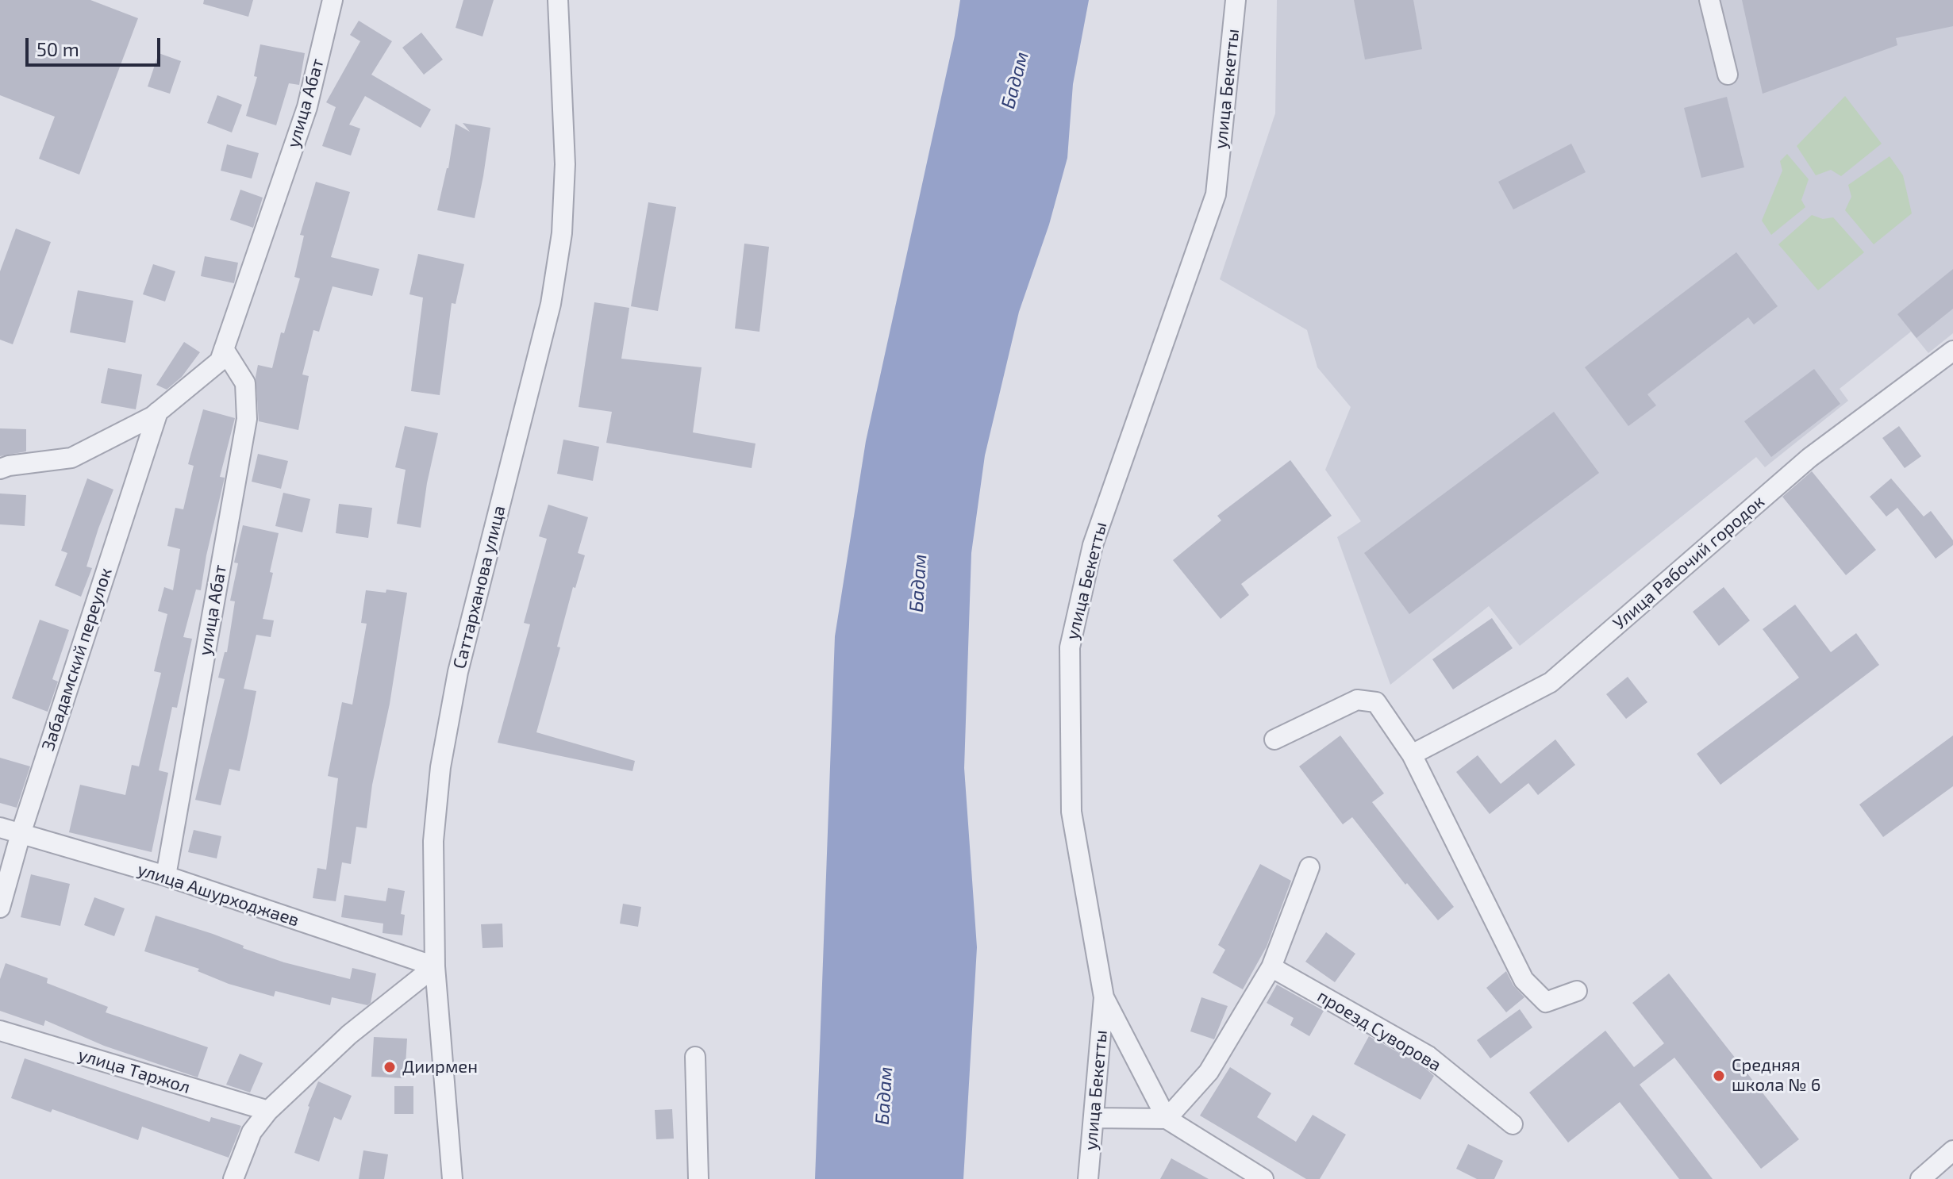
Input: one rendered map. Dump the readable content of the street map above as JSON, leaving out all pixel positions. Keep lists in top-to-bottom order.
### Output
{
  "streets": {
    "street": [
      "улица Бекетты",
      "улица Абат",
      "Улица Рабочий городок",
      "Саттарханова улица",
      "Забадамский переулок",
      "улица Ашурходжаев",
      "проезд Суворова",
      "улица Таржол"
    ]
  },
  "crossings": [
    ["улица Абат", "Забадамский переулок"],
    ["улица Абат", "улица Ашурходжаев"],
    ["Саттарханова улица", "улица Ашурходжаев"],
    ["Забадамский переулок", "улица Ашурходжаев"]
  ],
  "water": ["Бадам"],
  "places": ["Диирмен", "Средняя школа № 6"],
  "scale_bar": "50 m"
}
